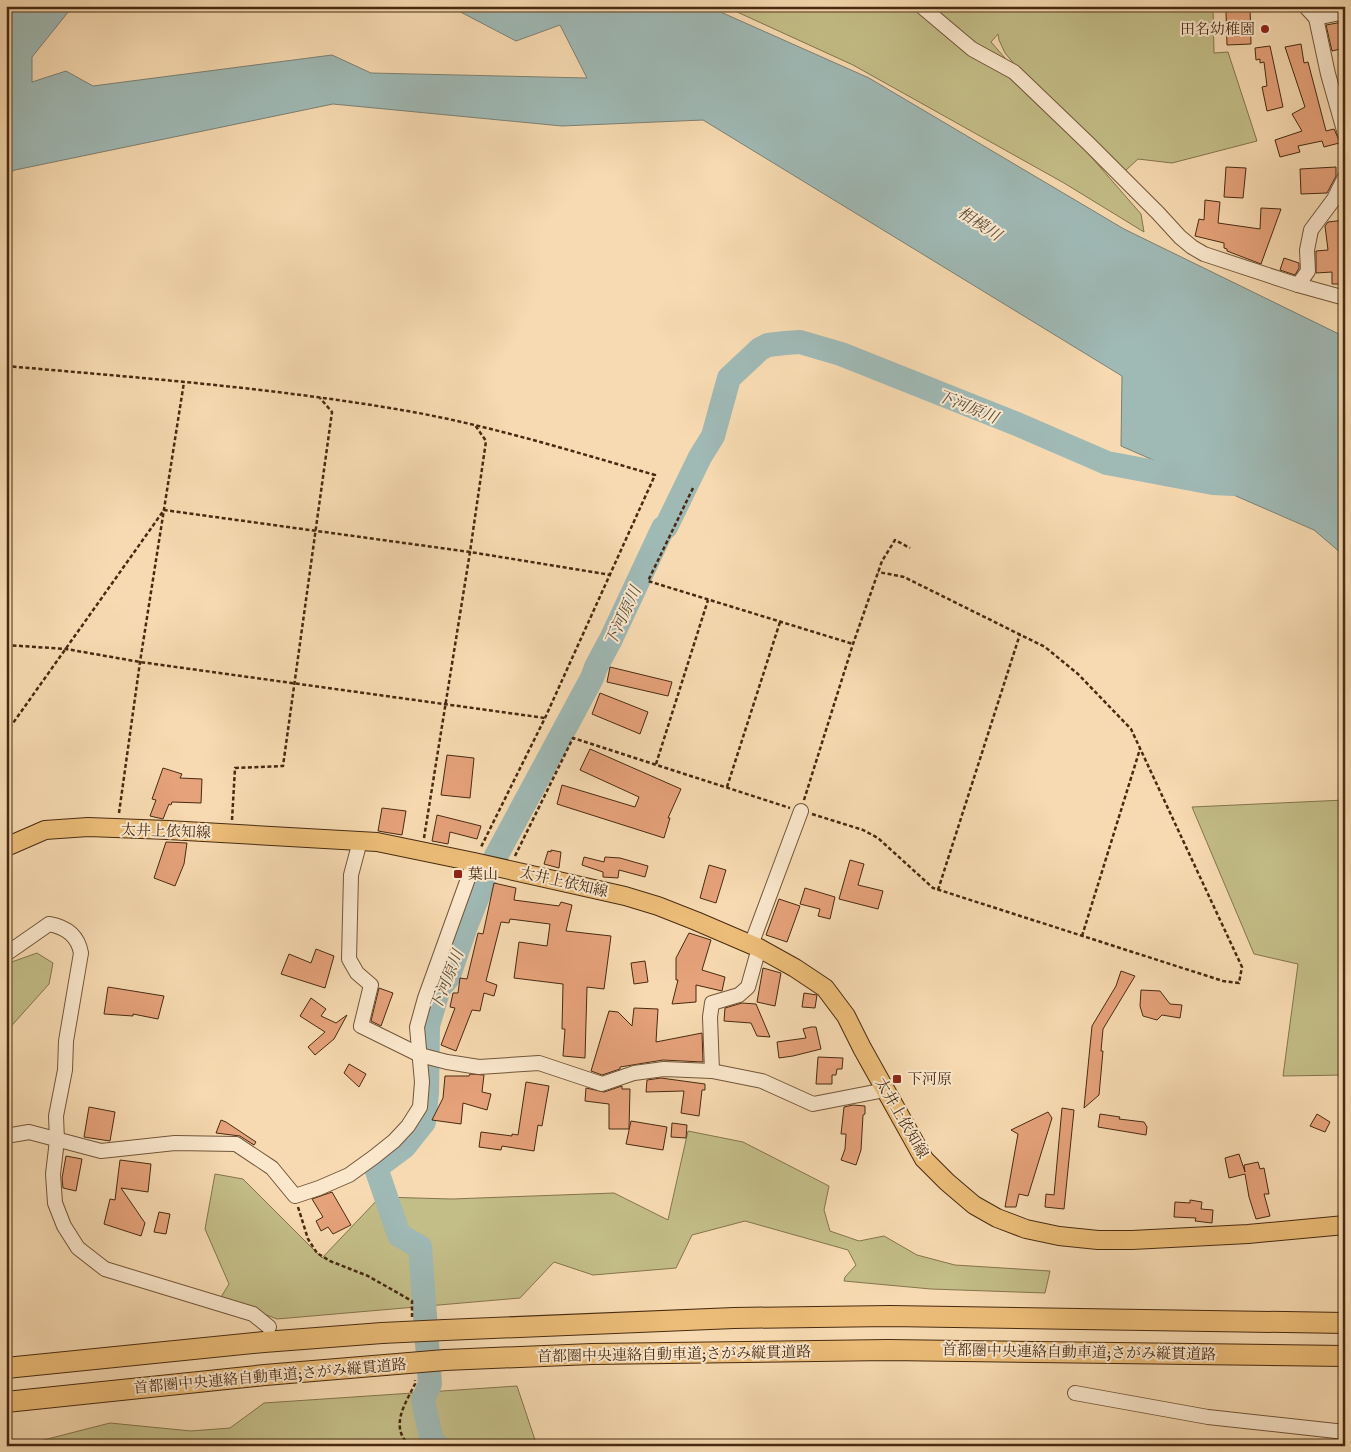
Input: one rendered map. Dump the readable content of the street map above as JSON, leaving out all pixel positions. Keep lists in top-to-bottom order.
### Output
{
  "streets": {
    "highway": ["首都圏中央連絡自動車道;さがみ縦貫道路"],
    "main road": ["太井上依知線"]
  },
  "water": ["相模川", "下河原川"],
  "places": {
    "other": ["田名幼稚園"],
    "transit": ["葉山", "下河原"]
  }
}
